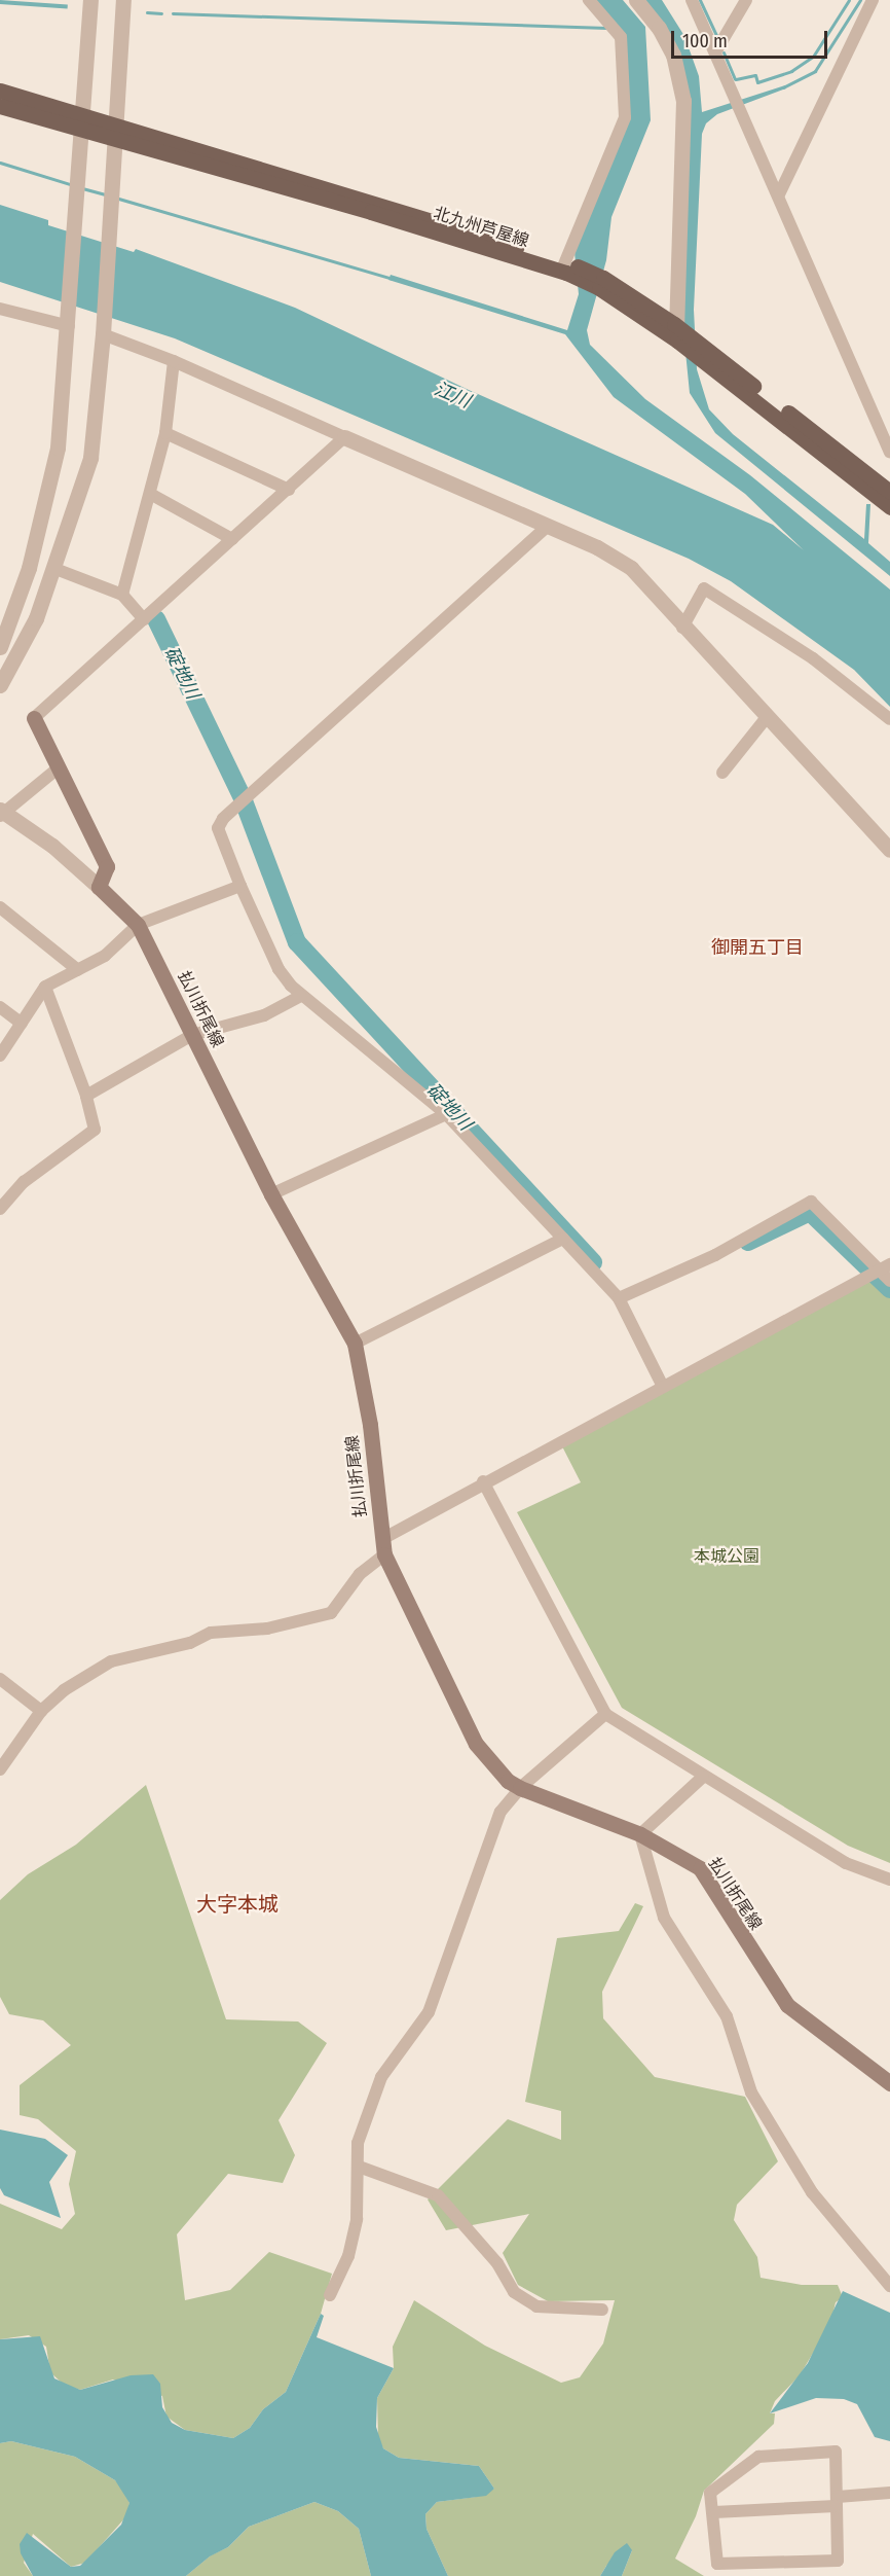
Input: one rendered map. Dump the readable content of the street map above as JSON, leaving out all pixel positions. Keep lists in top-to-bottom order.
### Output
{
  "streets": {
    "main road": ["北九州芦屋線", "払川折尾線"]
  },
  "districts": ["御開五丁目", "大字本城"],
  "water": ["江川", "碇地川"],
  "parks": ["本城公園"],
  "scale_bar": "100 m"
}
